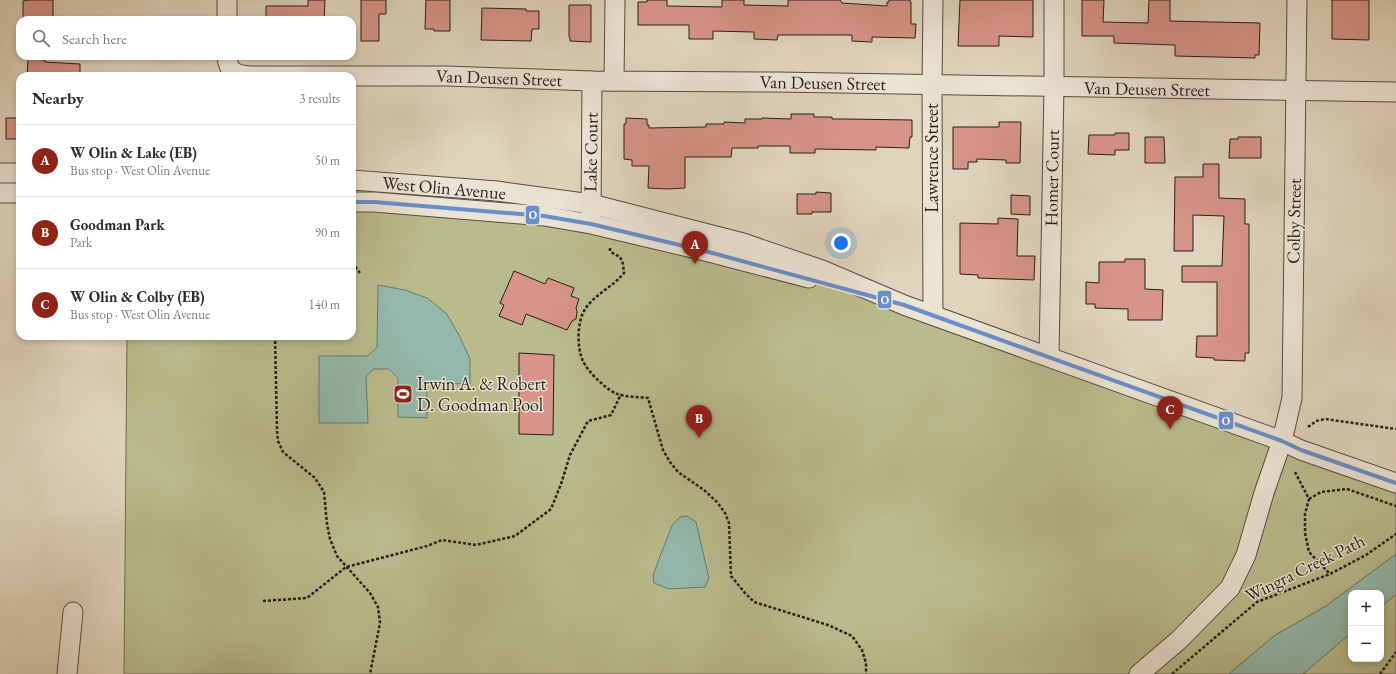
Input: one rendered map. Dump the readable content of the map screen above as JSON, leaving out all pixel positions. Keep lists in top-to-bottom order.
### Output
{
  "streets": {
    "street": [
      "Van Deusen Street",
      "Lake Court",
      "Lawrence Street",
      "Homer Court",
      "West Olin Avenue",
      "Colby Street"
    ],
    "path": ["Wingra Creek Path"]
  },
  "crossings": [
    ["Van Deusen Street", "Lake Court"],
    ["Van Deusen Street", "Lawrence Street"],
    ["Van Deusen Street", "Homer Court"],
    ["Van Deusen Street", "Colby Street"],
    ["Lake Court", "West Olin Avenue"],
    ["Lawrence Street", "West Olin Avenue"],
    ["Homer Court", "West Olin Avenue"],
    ["West Olin Avenue", "Colby Street"]
  ],
  "places": {
    "sports": ["Irwin A. & Robert D. Goodman Pool"]
  },
  "lines": ["transit line O"],
  "page": {
    "search": "Search here",
    "heading": ["Nearby", "3 results"],
    "list": [
      {
        "mark": "A",
        "name": "W Olin & Lake (EB)",
        "note": "Bus stop · West Olin Avenue",
        "value": "50 m"
      },
      {
        "mark": "B",
        "name": "Goodman Park",
        "note": "Park",
        "value": "90 m"
      },
      {
        "mark": "C",
        "name": "W Olin & Colby (EB)",
        "note": "Bus stop · West Olin Avenue",
        "value": "140 m"
      }
    ],
    "pins": ["A", "C", "B"],
    "map_buttons": ["+", "−"]
  }
}
